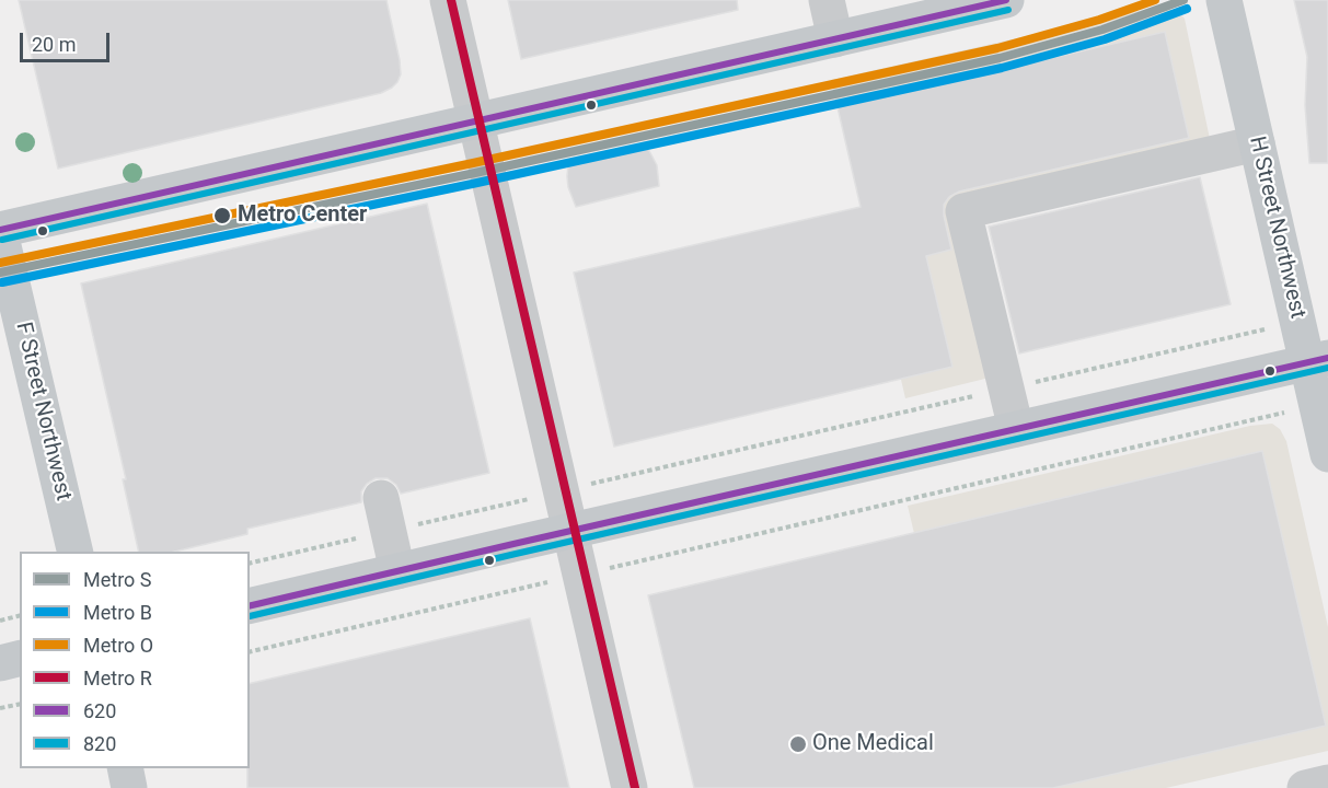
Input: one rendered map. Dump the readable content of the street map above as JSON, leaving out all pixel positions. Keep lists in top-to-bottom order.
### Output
{
  "streets": {
    "main road": ["H Street Northwest", "F Street Northwest"]
  },
  "places": ["Metro Center", "One Medical"],
  "lines": [
    "metro line S",
    "metro line O",
    "metro line R",
    "transit line 620",
    "metro line B",
    "transit line 820"
  ],
  "legend": [
    "Metro S",
    "Metro B",
    "Metro O",
    "Metro R",
    "620",
    "820"
  ],
  "scale_bar": "20 m"
}
